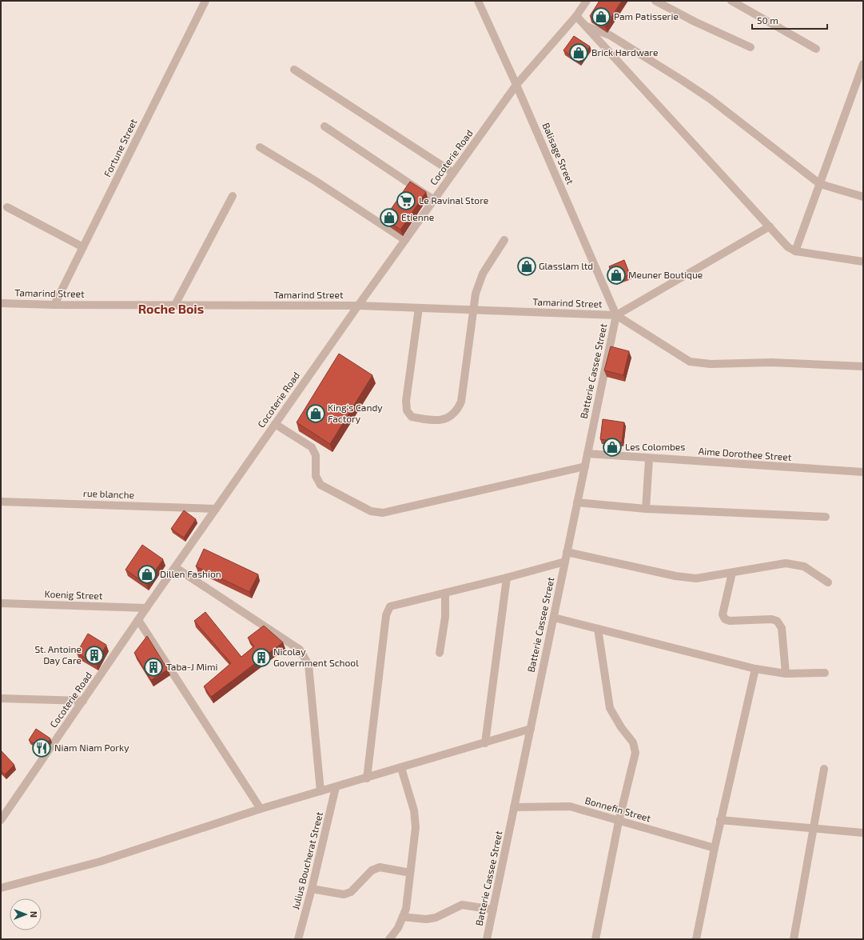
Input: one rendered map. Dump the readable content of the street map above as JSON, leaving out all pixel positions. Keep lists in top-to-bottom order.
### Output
{
  "streets": {
    "street": [
      "Fortune Street",
      "Balisage Street",
      "Cocoterie Road",
      "Tamarind Street",
      "Batterie Cassee Street",
      "Aime Dorothee Street",
      "rue blanche",
      "Koenig Street",
      "Bonnefin Street",
      "Julius Boucherat Street"
    ]
  },
  "crossings": [
    ["Fortune Street", "Tamarind Street"],
    ["Balisage Street", "Cocoterie Road"],
    ["Balisage Street", "Tamarind Street"],
    ["Balisage Street", "Batterie Cassee Street"],
    ["Cocoterie Road", "Tamarind Street"],
    ["Cocoterie Road", "rue blanche"],
    ["Cocoterie Road", "Koenig Street"],
    ["Tamarind Street", "Batterie Cassee Street"],
    ["Batterie Cassee Street", "Aime Dorothee Street"],
    ["Batterie Cassee Street", "Bonnefin Street"]
  ],
  "districts": ["Roche Bois"],
  "places": {
    "shop": [
      "Pam Patisserie",
      "Brick Hardware",
      "Etienne",
      "Glasslam ltd",
      "Meuner Boutique",
      "King's Candy Factory",
      "Les Colombes",
      "Dillen Fashion"
    ],
    "supermarket": ["Le Ravinal Store"],
    "building": ["St. Antoine Day Care", "Nicolay Government School", "Taba-J Mimi"],
    "restaurant": ["Niam Niam Porky"]
  },
  "scale_bar": "50 m",
  "north": "right"
}
